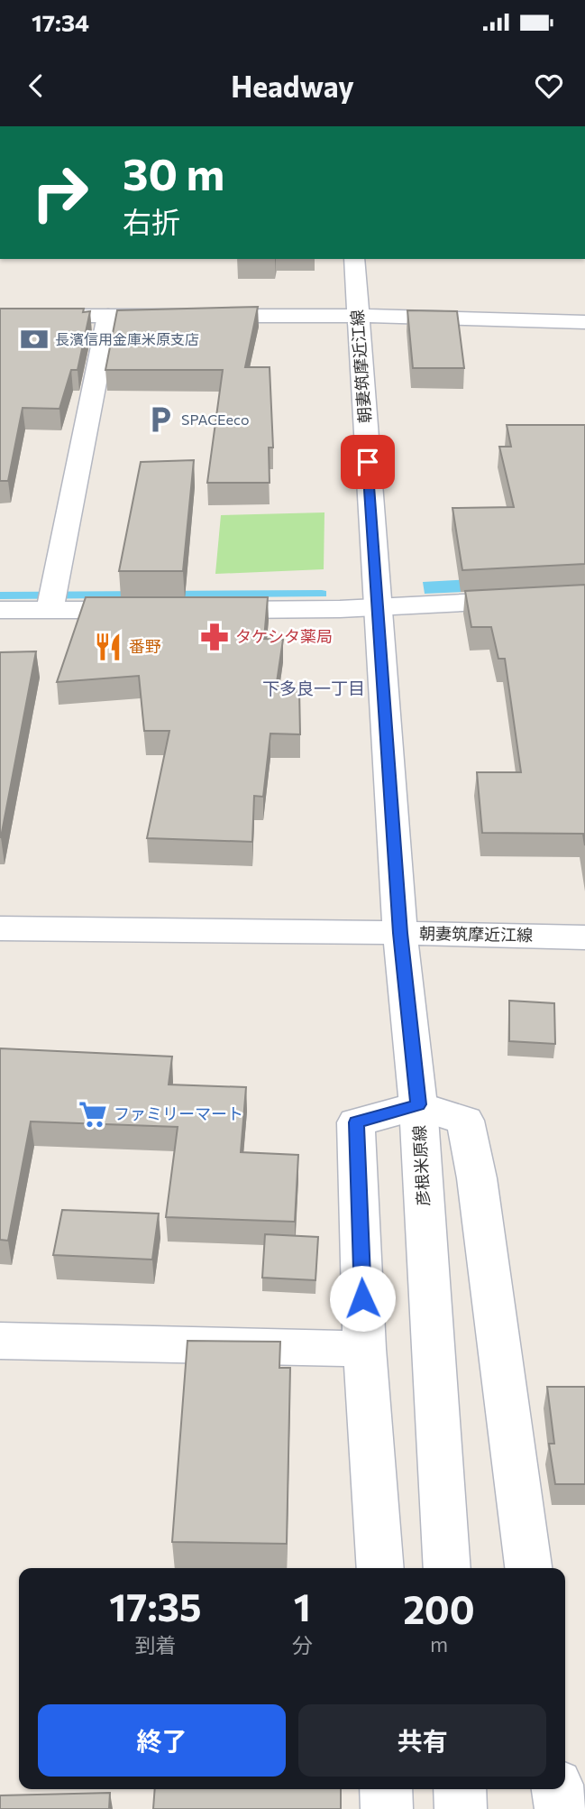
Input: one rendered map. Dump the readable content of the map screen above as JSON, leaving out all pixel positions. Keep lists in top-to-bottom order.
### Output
{
  "streets": {
    "street": ["朝妻筑摩近江線", "彦根米原線"]
  },
  "crossings": [
    ["朝妻筑摩近江線", "彦根米原線"]
  ],
  "districts": ["下多良一丁目"],
  "places": {
    "bank": ["長濱信用金庫米原支店"],
    "parking": ["SPACEeco"],
    "pharmacy": ["タケシタ薬局"],
    "restaurant": ["番野"],
    "supermarket": ["ファミリーマート"]
  },
  "page": {
    "status": "17:34",
    "header": "Headway",
    "turn": ["30 m", "右折"],
    "eta": [
      "17:35",
      "到着",
      "1",
      "分",
      "200",
      "m"
    ],
    "buttons": ["終了", "共有"]
  }
}
